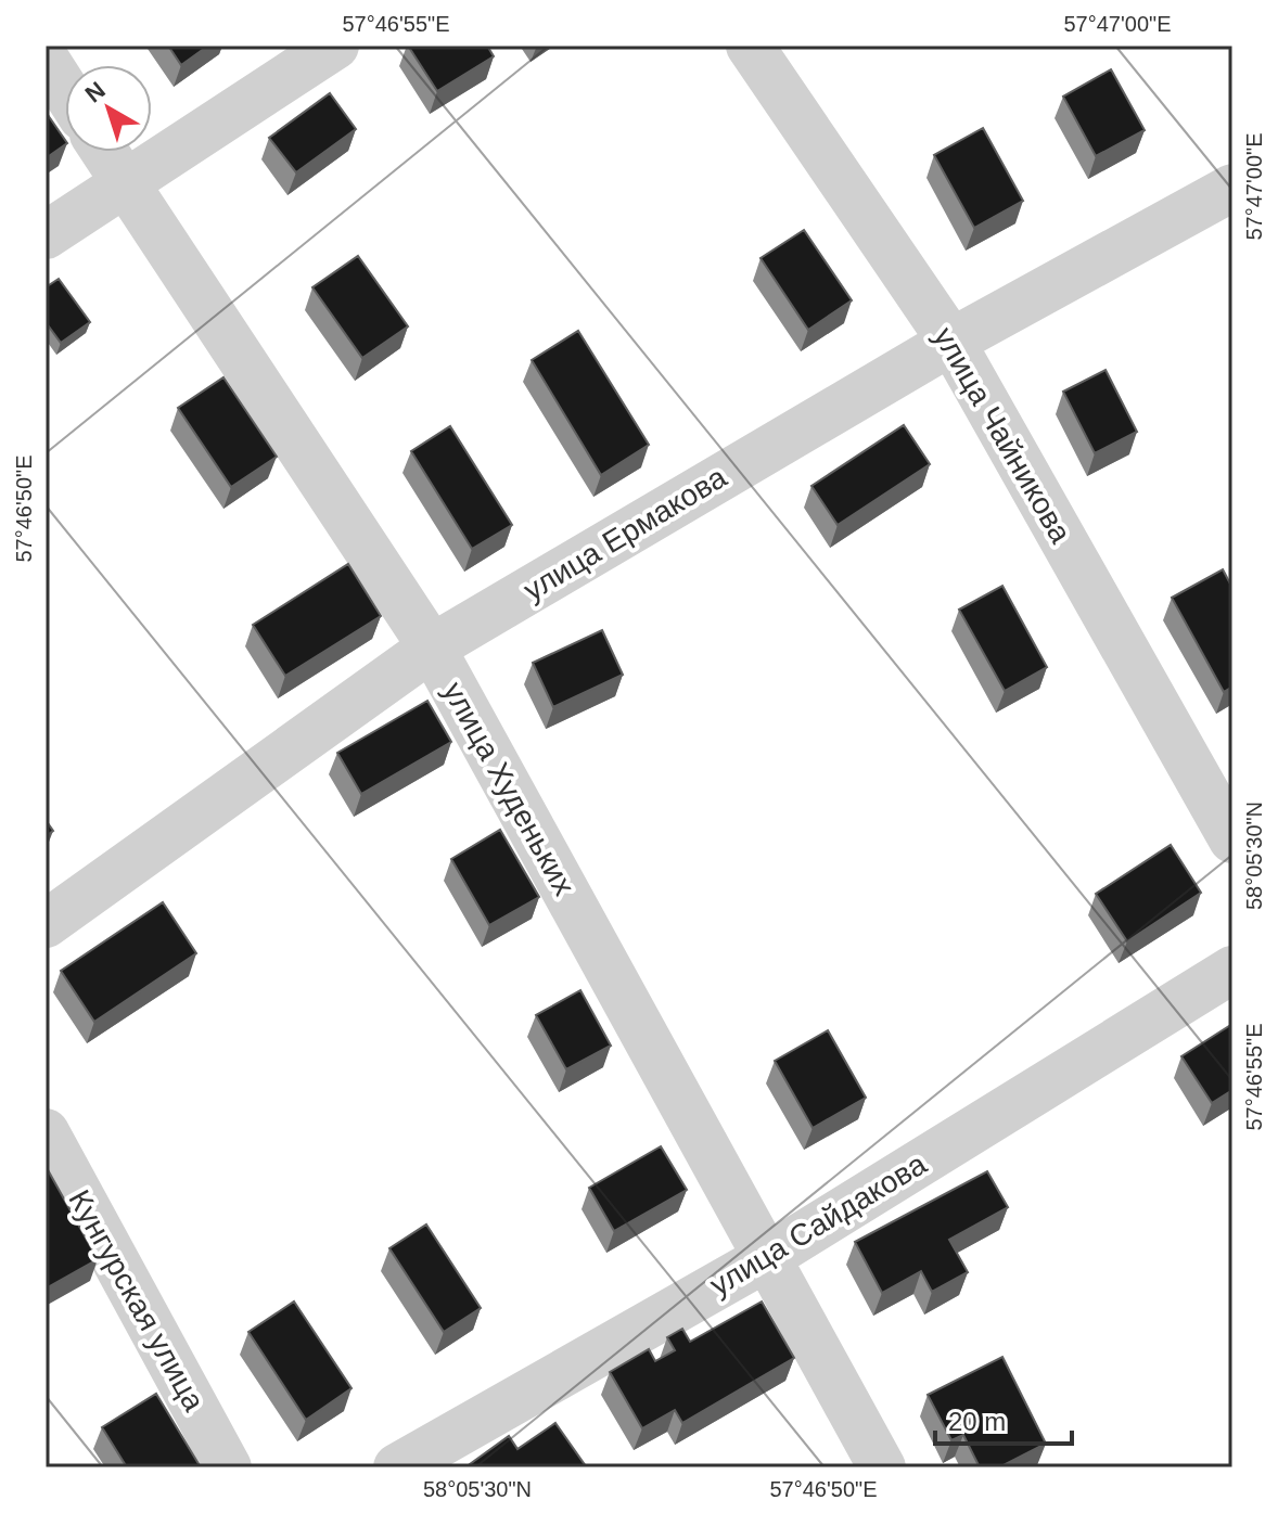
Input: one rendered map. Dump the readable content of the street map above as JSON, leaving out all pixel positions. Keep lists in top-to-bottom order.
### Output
{
  "streets": {
    "street": [
      "улица Чайникова",
      "улица Ермакова",
      "улица Худеньких",
      "улица Сайдакова",
      "Кунгурская улица"
    ]
  },
  "crossings": [
    ["улица Чайникова", "улица Ермакова"],
    ["улица Ермакова", "улица Худеньких"],
    ["улица Худеньких", "улица Сайдакова"]
  ],
  "scale_bar": "20 m",
  "north": "top left",
  "coordinates": [
    "57°46'55\"E",
    "57°47'00\"E",
    "57°46'50\"E",
    "58°05'30\"N"
  ]
}
